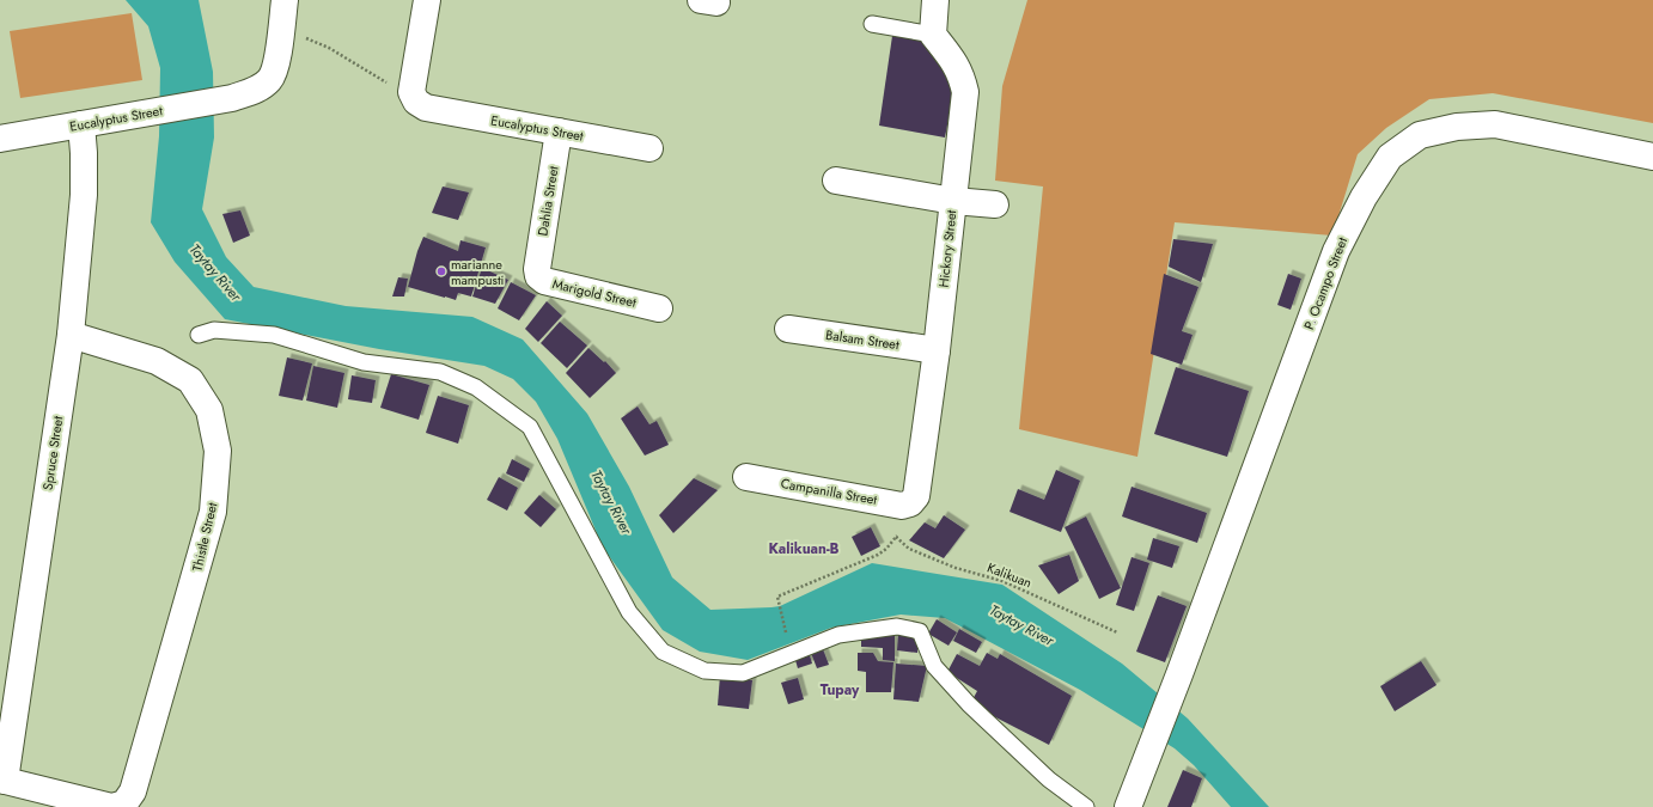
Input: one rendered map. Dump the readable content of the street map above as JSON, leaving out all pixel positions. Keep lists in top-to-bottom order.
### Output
{
  "streets": {
    "street": [
      "Eucalyptus Street",
      "Dahlia Street",
      "Hickory Street",
      "P. Ocampo Street",
      "Marigold Street",
      "Balsam Street",
      "Spruce Street",
      "Campanilla Street",
      "Thistle Street"
    ],
    "path": ["Kalikuan"]
  },
  "crossings": [
    ["Eucalyptus Street", "Dahlia Street"],
    ["Eucalyptus Street", "Spruce Street"],
    ["Dahlia Street", "Marigold Street"],
    ["Hickory Street", "Balsam Street"],
    ["Hickory Street", "Campanilla Street"],
    ["Spruce Street", "Thistle Street"]
  ],
  "districts": ["Kalikuan-B", "Tupay"],
  "water": ["Taytay River"],
  "places": ["marianne mampusti"]
}
